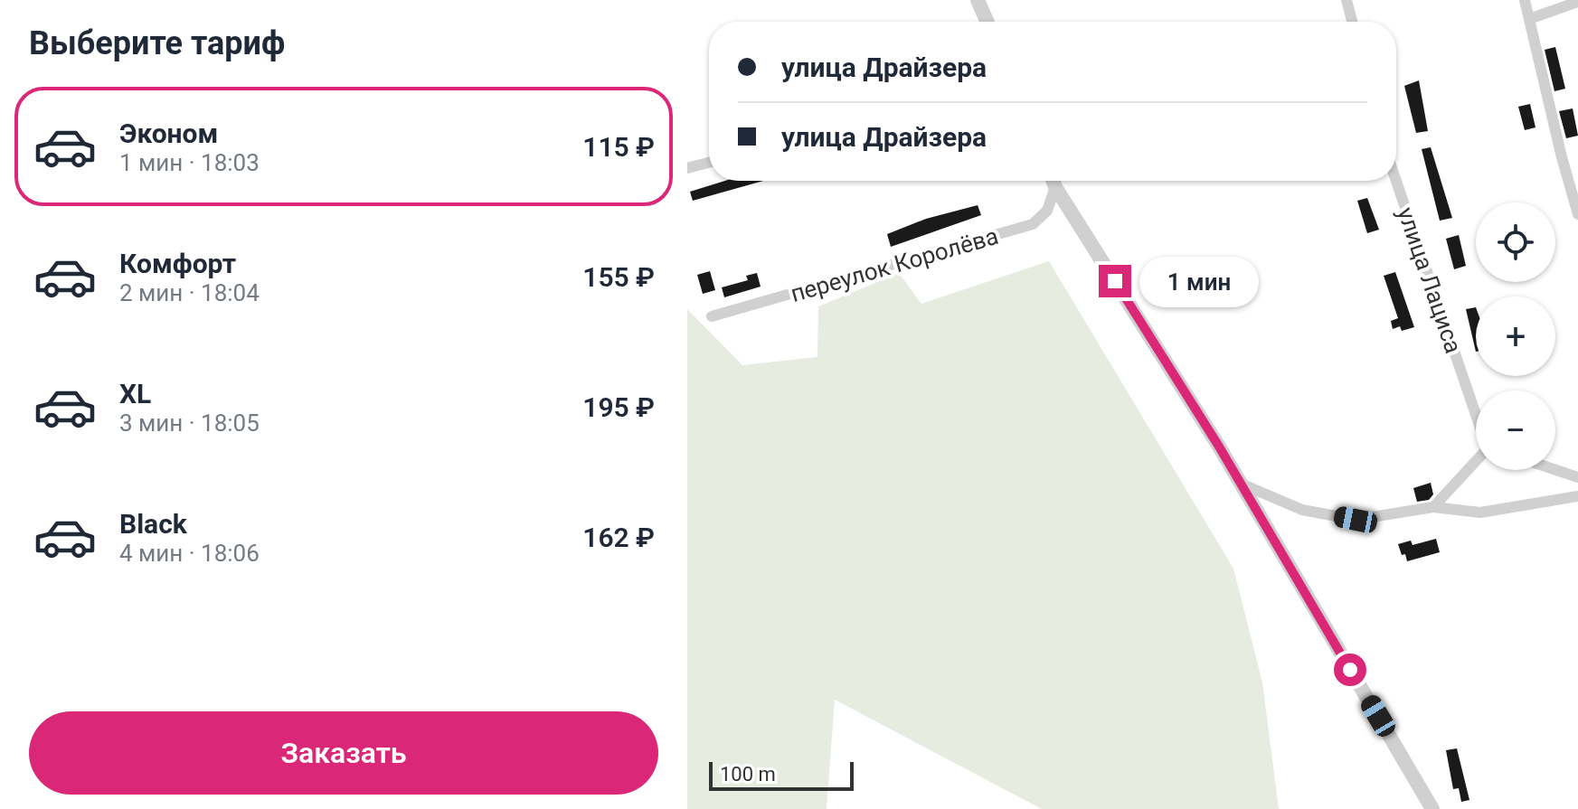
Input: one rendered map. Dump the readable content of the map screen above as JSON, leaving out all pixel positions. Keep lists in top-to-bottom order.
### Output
{
  "streets": {
    "street": ["переулок Королёва", "улица Лациса"]
  },
  "scale_bar": "100 m",
  "page": {
    "heading": "Выберите тариф",
    "banner": ["улица Драйзера", "улица Драйзера"],
    "list": [
      {
        "name": "Эконом",
        "note": "1 мин · 18:03",
        "value": "115 ₽"
      },
      {
        "name": "Комфорт",
        "note": "2 мин · 18:04",
        "value": "155 ₽"
      },
      {
        "name": "XL",
        "note": "3 мин · 18:05",
        "value": "195 ₽"
      },
      {
        "name": "Black",
        "note": "4 мин · 18:06",
        "value": "162 ₽"
      }
    ],
    "map_buttons": ["+", "−"],
    "bubble": "1 мин",
    "buttons": "Заказать",
    "scale": "100 m"
  }
}
